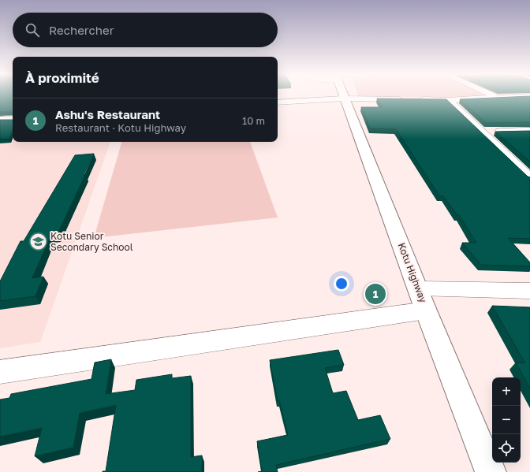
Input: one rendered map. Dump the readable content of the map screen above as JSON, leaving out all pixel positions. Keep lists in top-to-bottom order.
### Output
{
  "streets": {
    "street": ["Kotu Highway"]
  },
  "places": {
    "school or university": ["Kotu Senior Secondary School"]
  },
  "page": {
    "search": "Rechercher",
    "heading": "À proximité",
    "list": [
      {
        "mark": "1",
        "name": "Ashu's Restaurant",
        "note": "Restaurant · Kotu Highway",
        "value": "10 m"
      }
    ],
    "pins": "1",
    "map_buttons": ["+", "−"]
  }
}
